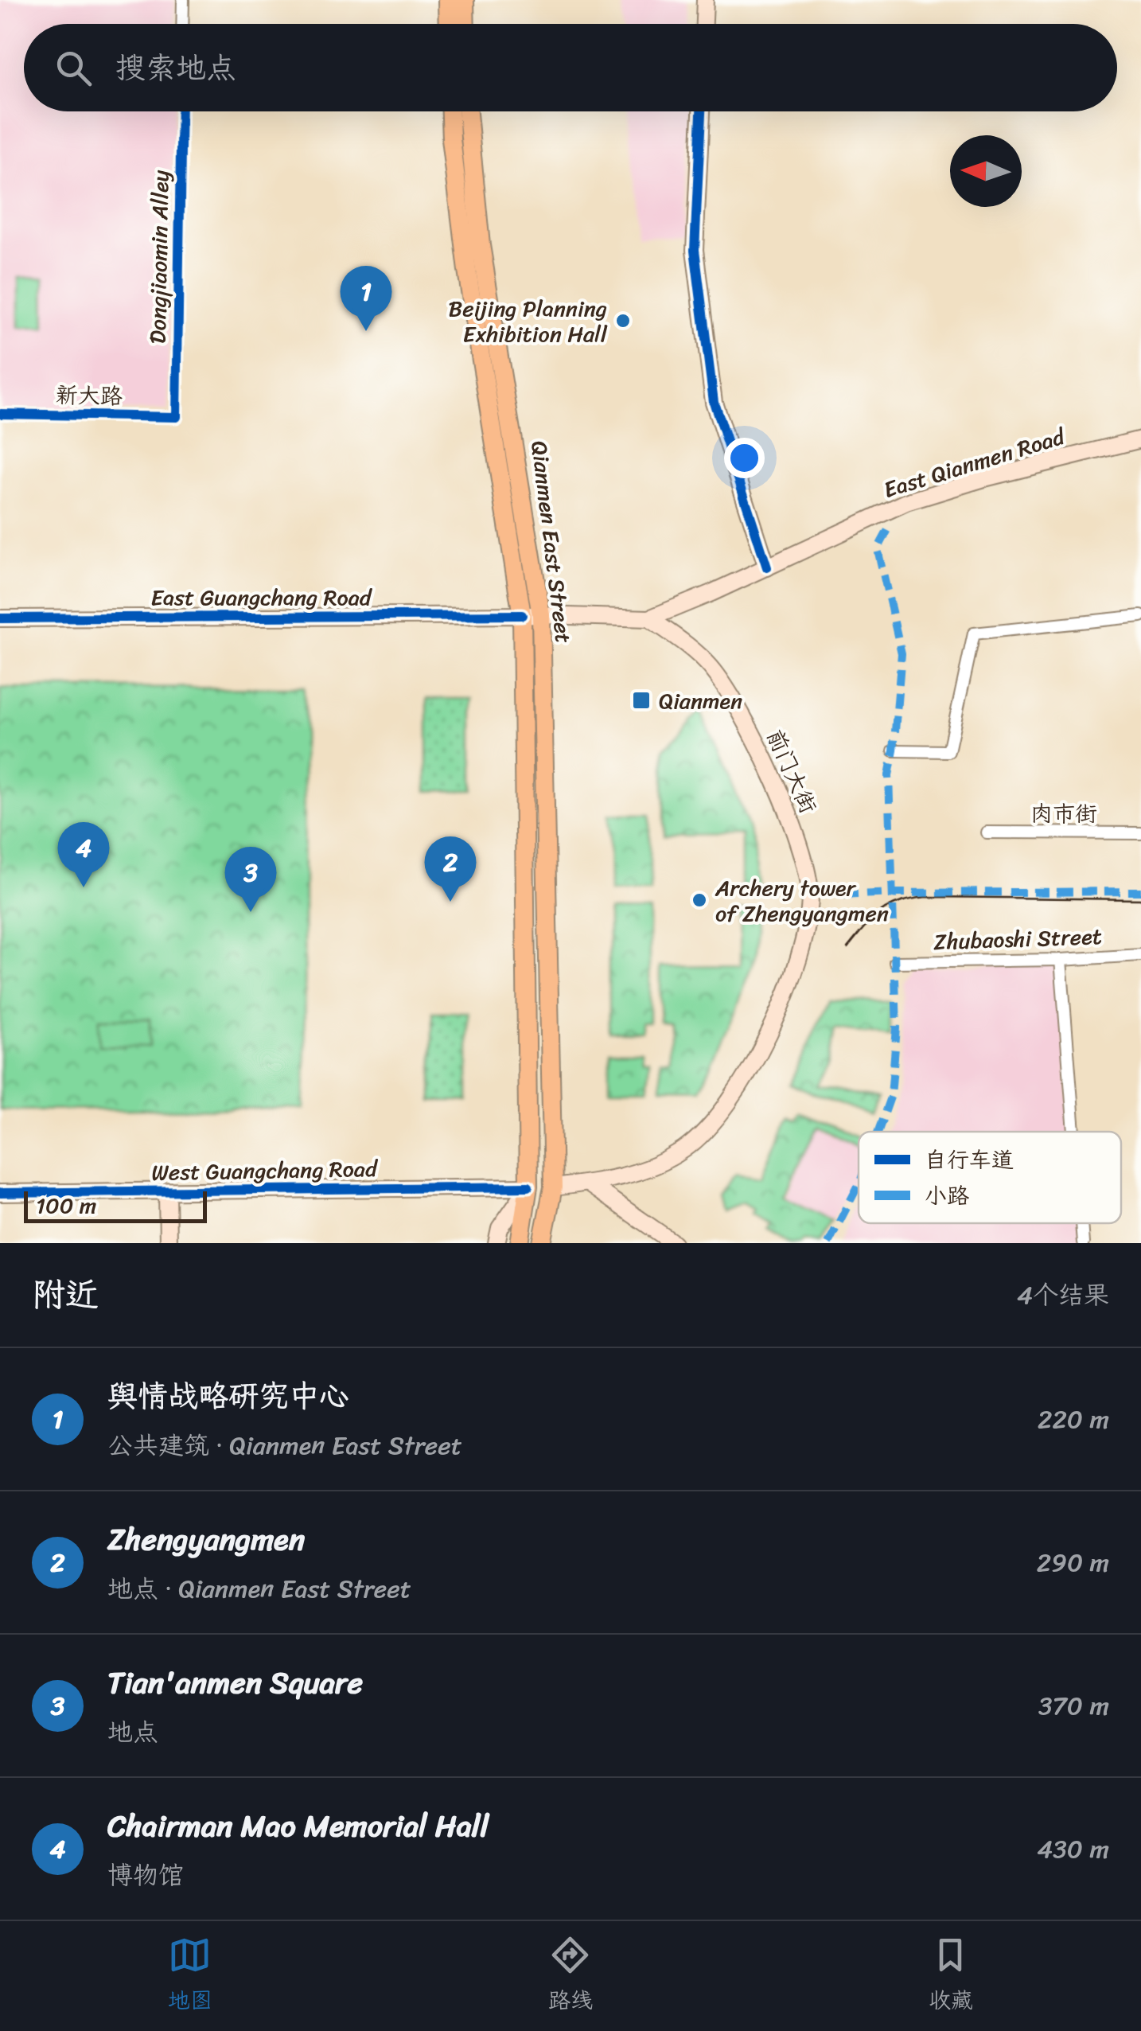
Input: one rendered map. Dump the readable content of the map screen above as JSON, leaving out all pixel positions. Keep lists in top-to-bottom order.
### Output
{
  "streets": {
    "main road": [
      "East Qianmen Road",
      "Qianmen East Street",
      "East Guangchang Road",
      "前门大街",
      "West Guangchang Road"
    ],
    "street": [
      "Dongjiaomin Alley",
      "新大路",
      "肉市街",
      "Zhubaoshi Street"
    ]
  },
  "crossings": [
    ["Dongjiaomin Alley", "新大路"],
    ["East Qianmen Road", "East Guangchang Road"],
    ["East Qianmen Road", "前门大街"],
    ["Qianmen East Street", "East Guangchang Road"],
    ["Qianmen East Street", "West Guangchang Road"],
    ["East Guangchang Road", "前门大街"]
  ],
  "places": {
    "other": ["Beijing Planning Exhibition Hall", "Archery tower of Zhengyangmen"],
    "transit": ["Qianmen"]
  },
  "legend": ["自行车道", "小路"],
  "scale_bar": "100 m",
  "north": "left",
  "page": {
    "search": "搜索地点",
    "pins": [
      "1",
      "4",
      "2",
      "3"
    ],
    "scale": "100 m",
    "heading": ["附近", "4个结果"],
    "list": [
      {
        "mark": "1",
        "name": "舆情战略研究中心",
        "note": "公共建筑 · Qianmen East Street",
        "value": "220 m"
      },
      {
        "mark": "2",
        "name": "Zhengyangmen",
        "note": "地点 · Qianmen East Street",
        "value": "290 m"
      },
      {
        "mark": "3",
        "name": "Tian'anmen Square",
        "note": "地点",
        "value": "370 m"
      },
      {
        "mark": "4",
        "name": "Chairman Mao Memorial Hall",
        "note": "博物馆",
        "value": "430 m"
      }
    ],
    "nav": ["地图", "路线", "收藏"]
  }
}
